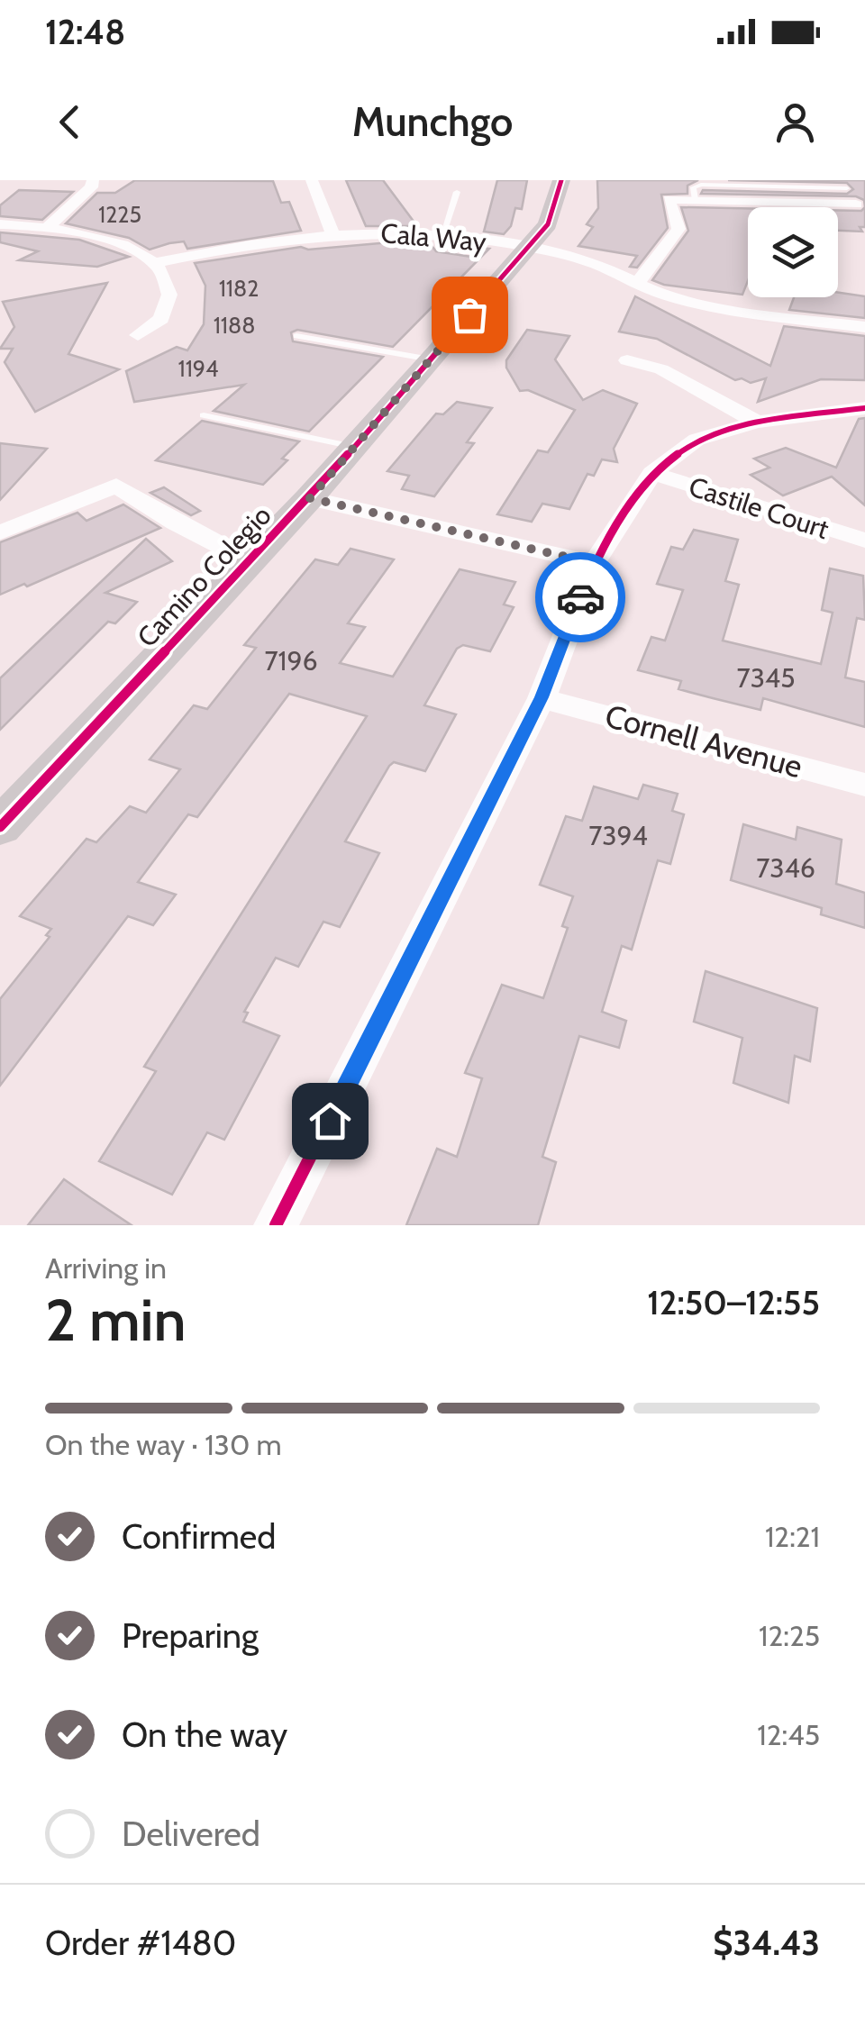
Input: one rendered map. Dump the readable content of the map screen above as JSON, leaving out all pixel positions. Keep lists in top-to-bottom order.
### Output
{
  "streets": {
    "street": [
      "Cala Way",
      "Castile Court",
      "Camino Colegio",
      "Cornell Avenue"
    ]
  },
  "crossings": [
    ["Cala Way", "Camino Colegio"]
  ],
  "house_numbers": [
    "1225",
    "1182",
    "1188",
    "1194",
    "7196",
    "7345",
    "7394",
    "7346"
  ],
  "page": {
    "status": "12:48",
    "header": "Munchgo",
    "heading": ["2 min", "Arriving in", "12:50–12:55"],
    "panel": ["Order #1480", "$34.43"],
    "bar": "On the way · 130 m",
    "list": [
      ["Confirmed", "12:21"],
      ["Preparing", "12:25"],
      ["On the way", "12:45"],
      "Delivered"
    ]
  }
}
